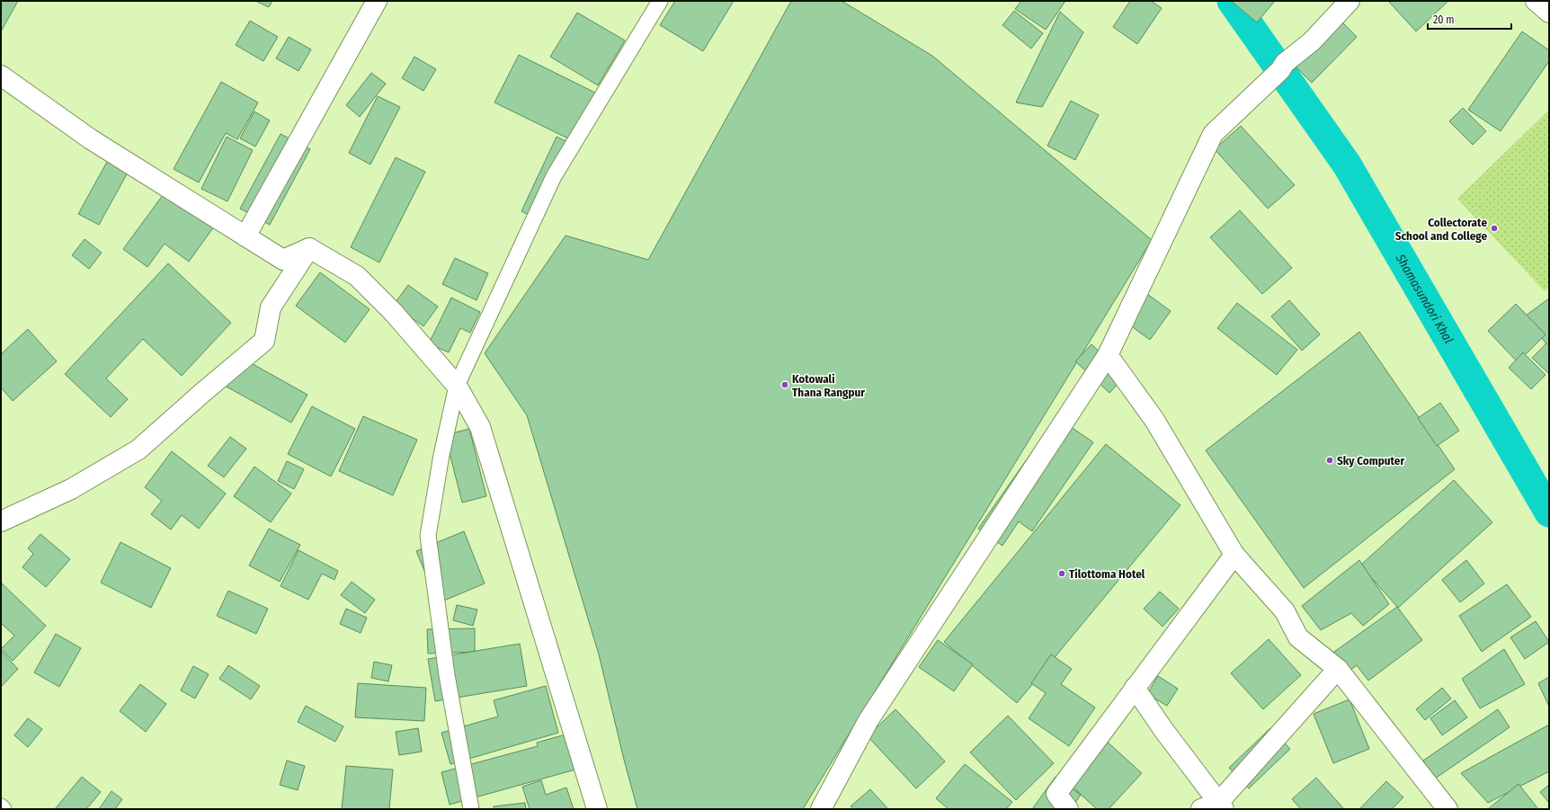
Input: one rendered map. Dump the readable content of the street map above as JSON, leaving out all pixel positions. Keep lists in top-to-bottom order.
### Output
{
  "water": ["Shamasundori Khal"],
  "places": [
    "Collectorate School and College",
    "Kotowali Thana Rangpur",
    "Sky Computer",
    "Tilottoma Hotel"
  ],
  "scale_bar": "20 m"
}
